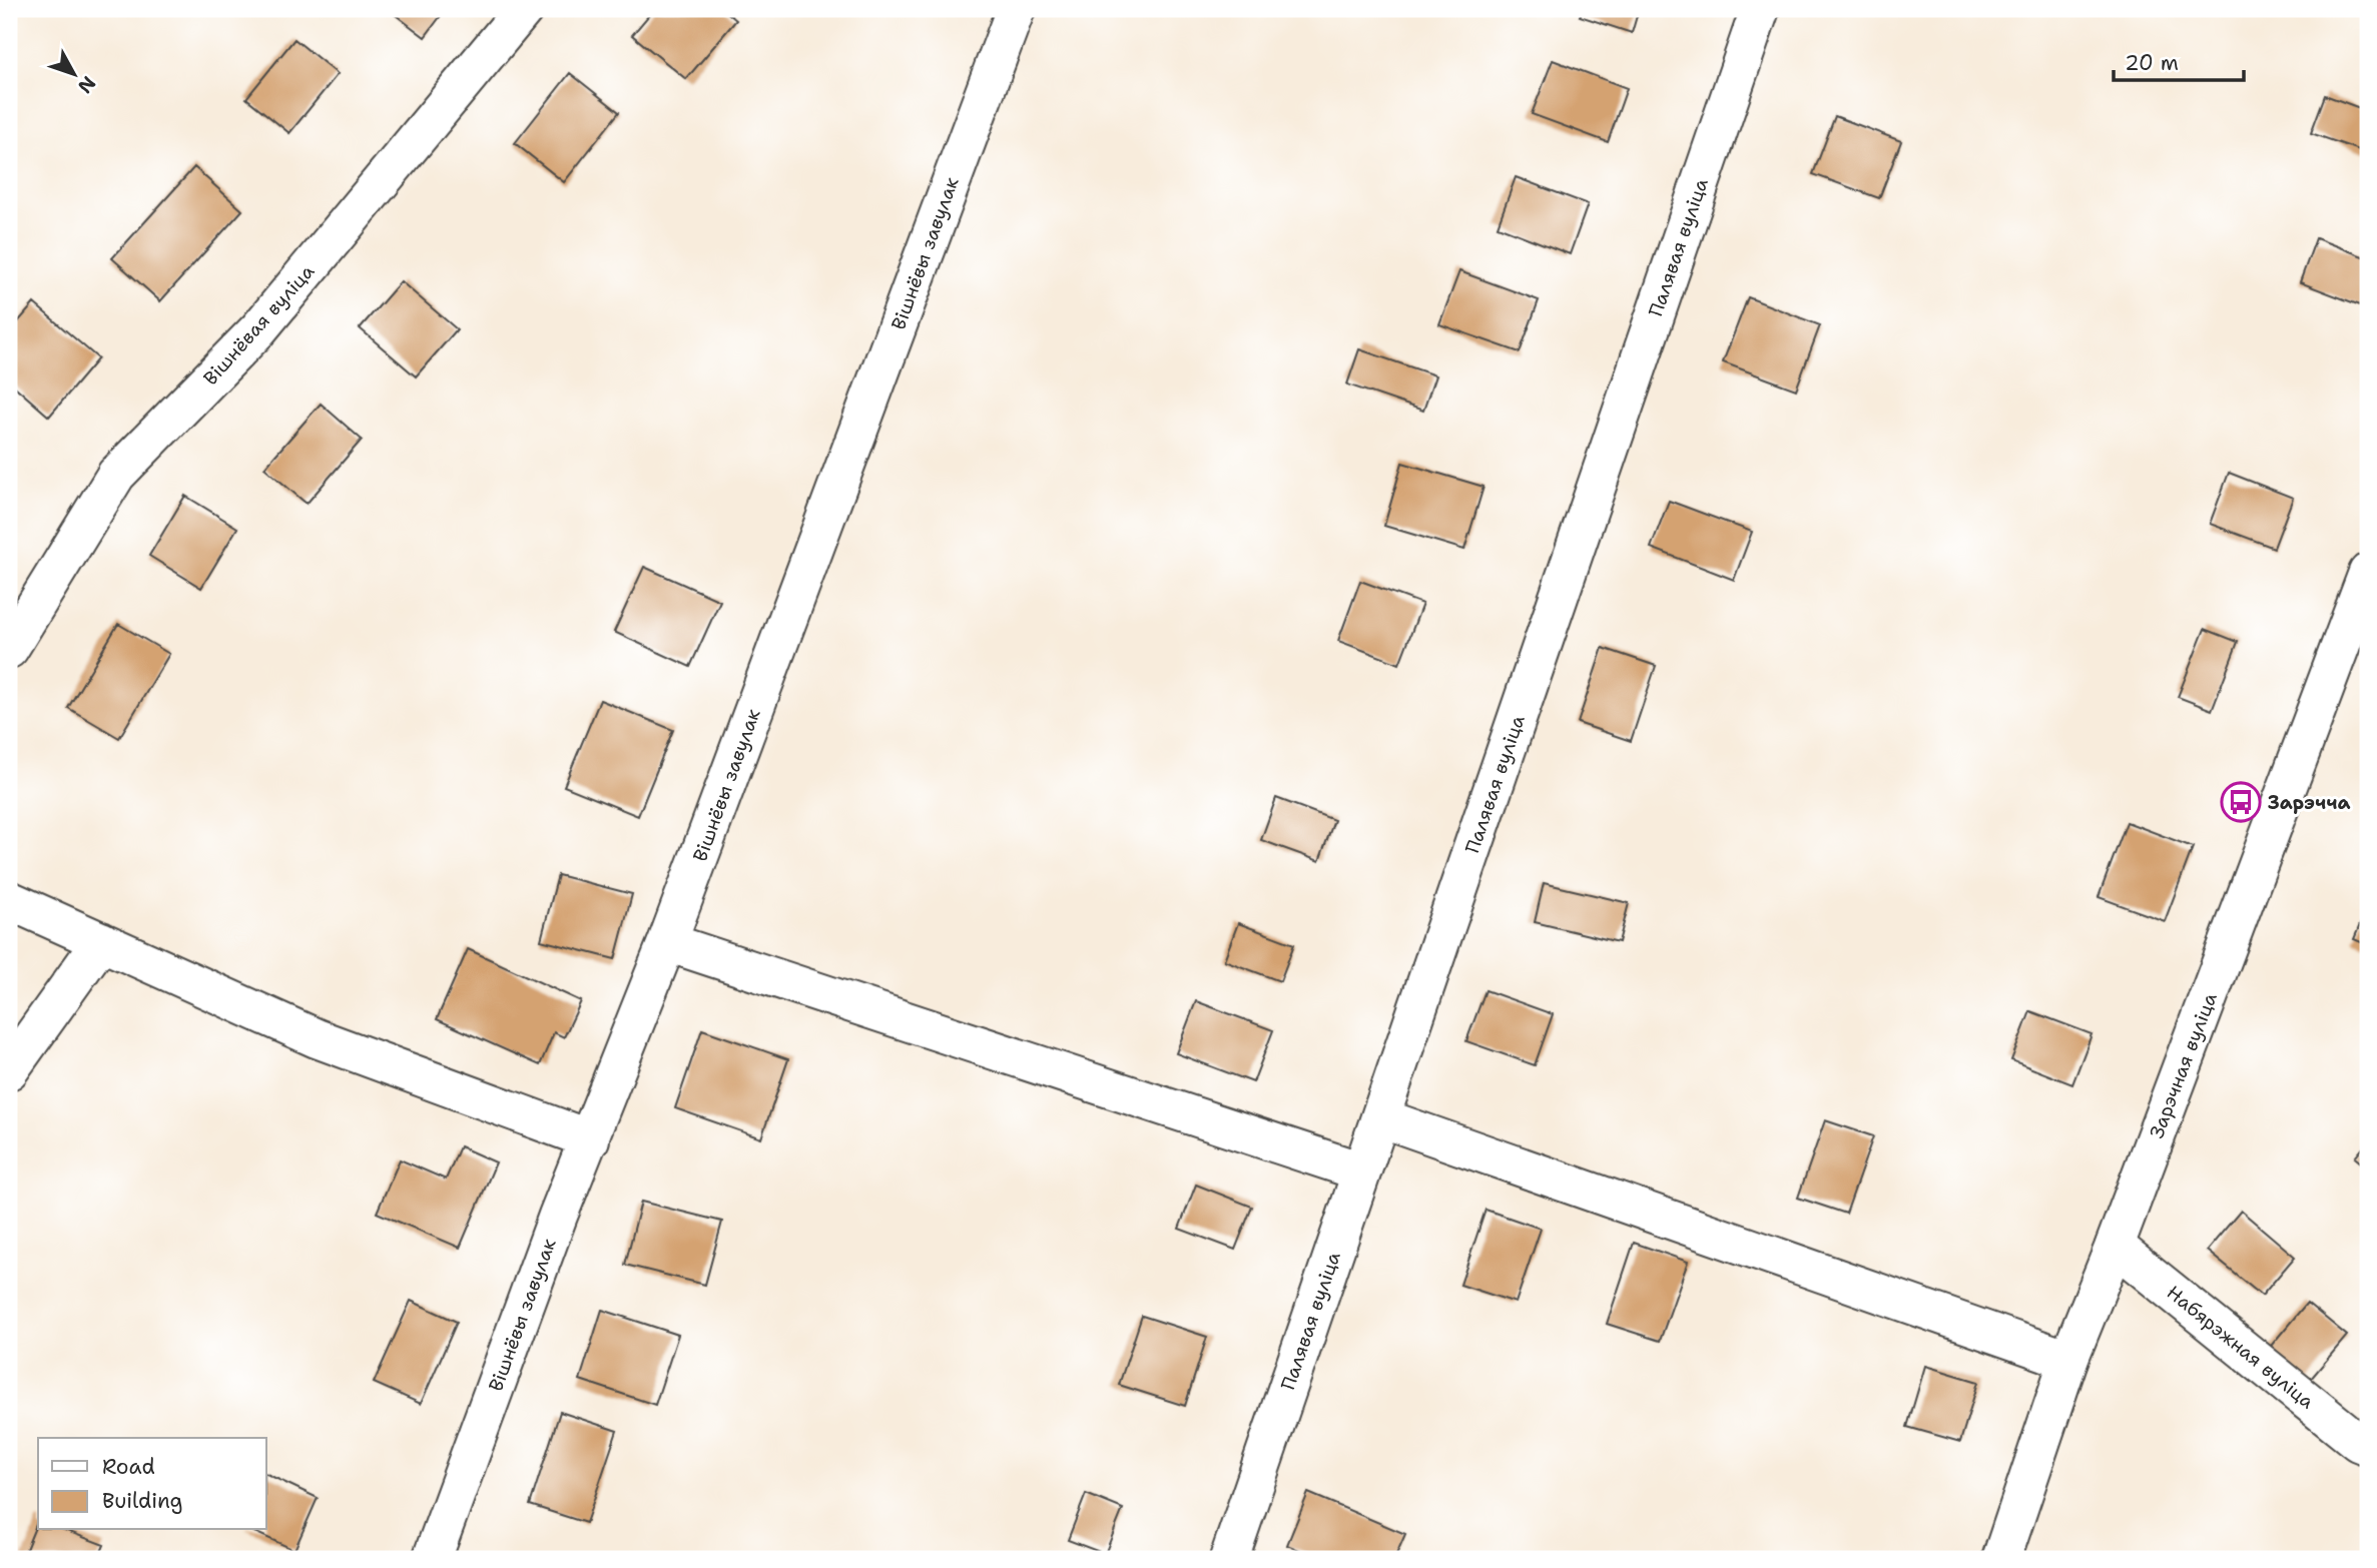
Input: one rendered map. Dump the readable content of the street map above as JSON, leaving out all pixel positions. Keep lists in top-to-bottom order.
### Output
{
  "streets": {
    "street": [
      "Палявая вуліца",
      "Вішнёвы завулак",
      "Вішнёвая вуліца",
      "Зарэчная вуліца",
      "Набярэжная вуліца"
    ]
  },
  "crossings": [
    ["Зарэчная вуліца", "Набярэжная вуліца"]
  ],
  "places": {
    "bus stop": ["Зарэчча"]
  },
  "legend": ["Road", "Building"],
  "scale_bar": "20 m",
  "north": "bottom right"
}
